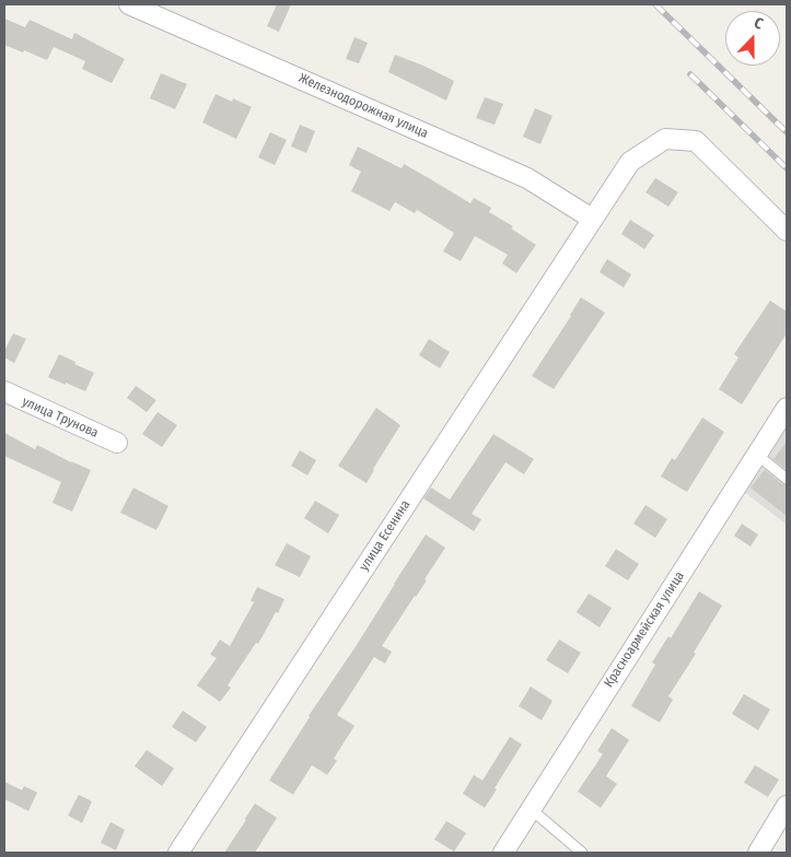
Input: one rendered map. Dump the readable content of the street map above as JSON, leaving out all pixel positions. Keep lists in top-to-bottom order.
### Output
{
  "streets": {
    "street": [
      "Железнодорожная улица",
      "улица Трунова",
      "улица Есенина",
      "Красноармейская улица"
    ]
  },
  "crossings": [
    ["Железнодорожная улица", "улица Есенина"]
  ],
  "north": "top"
}
